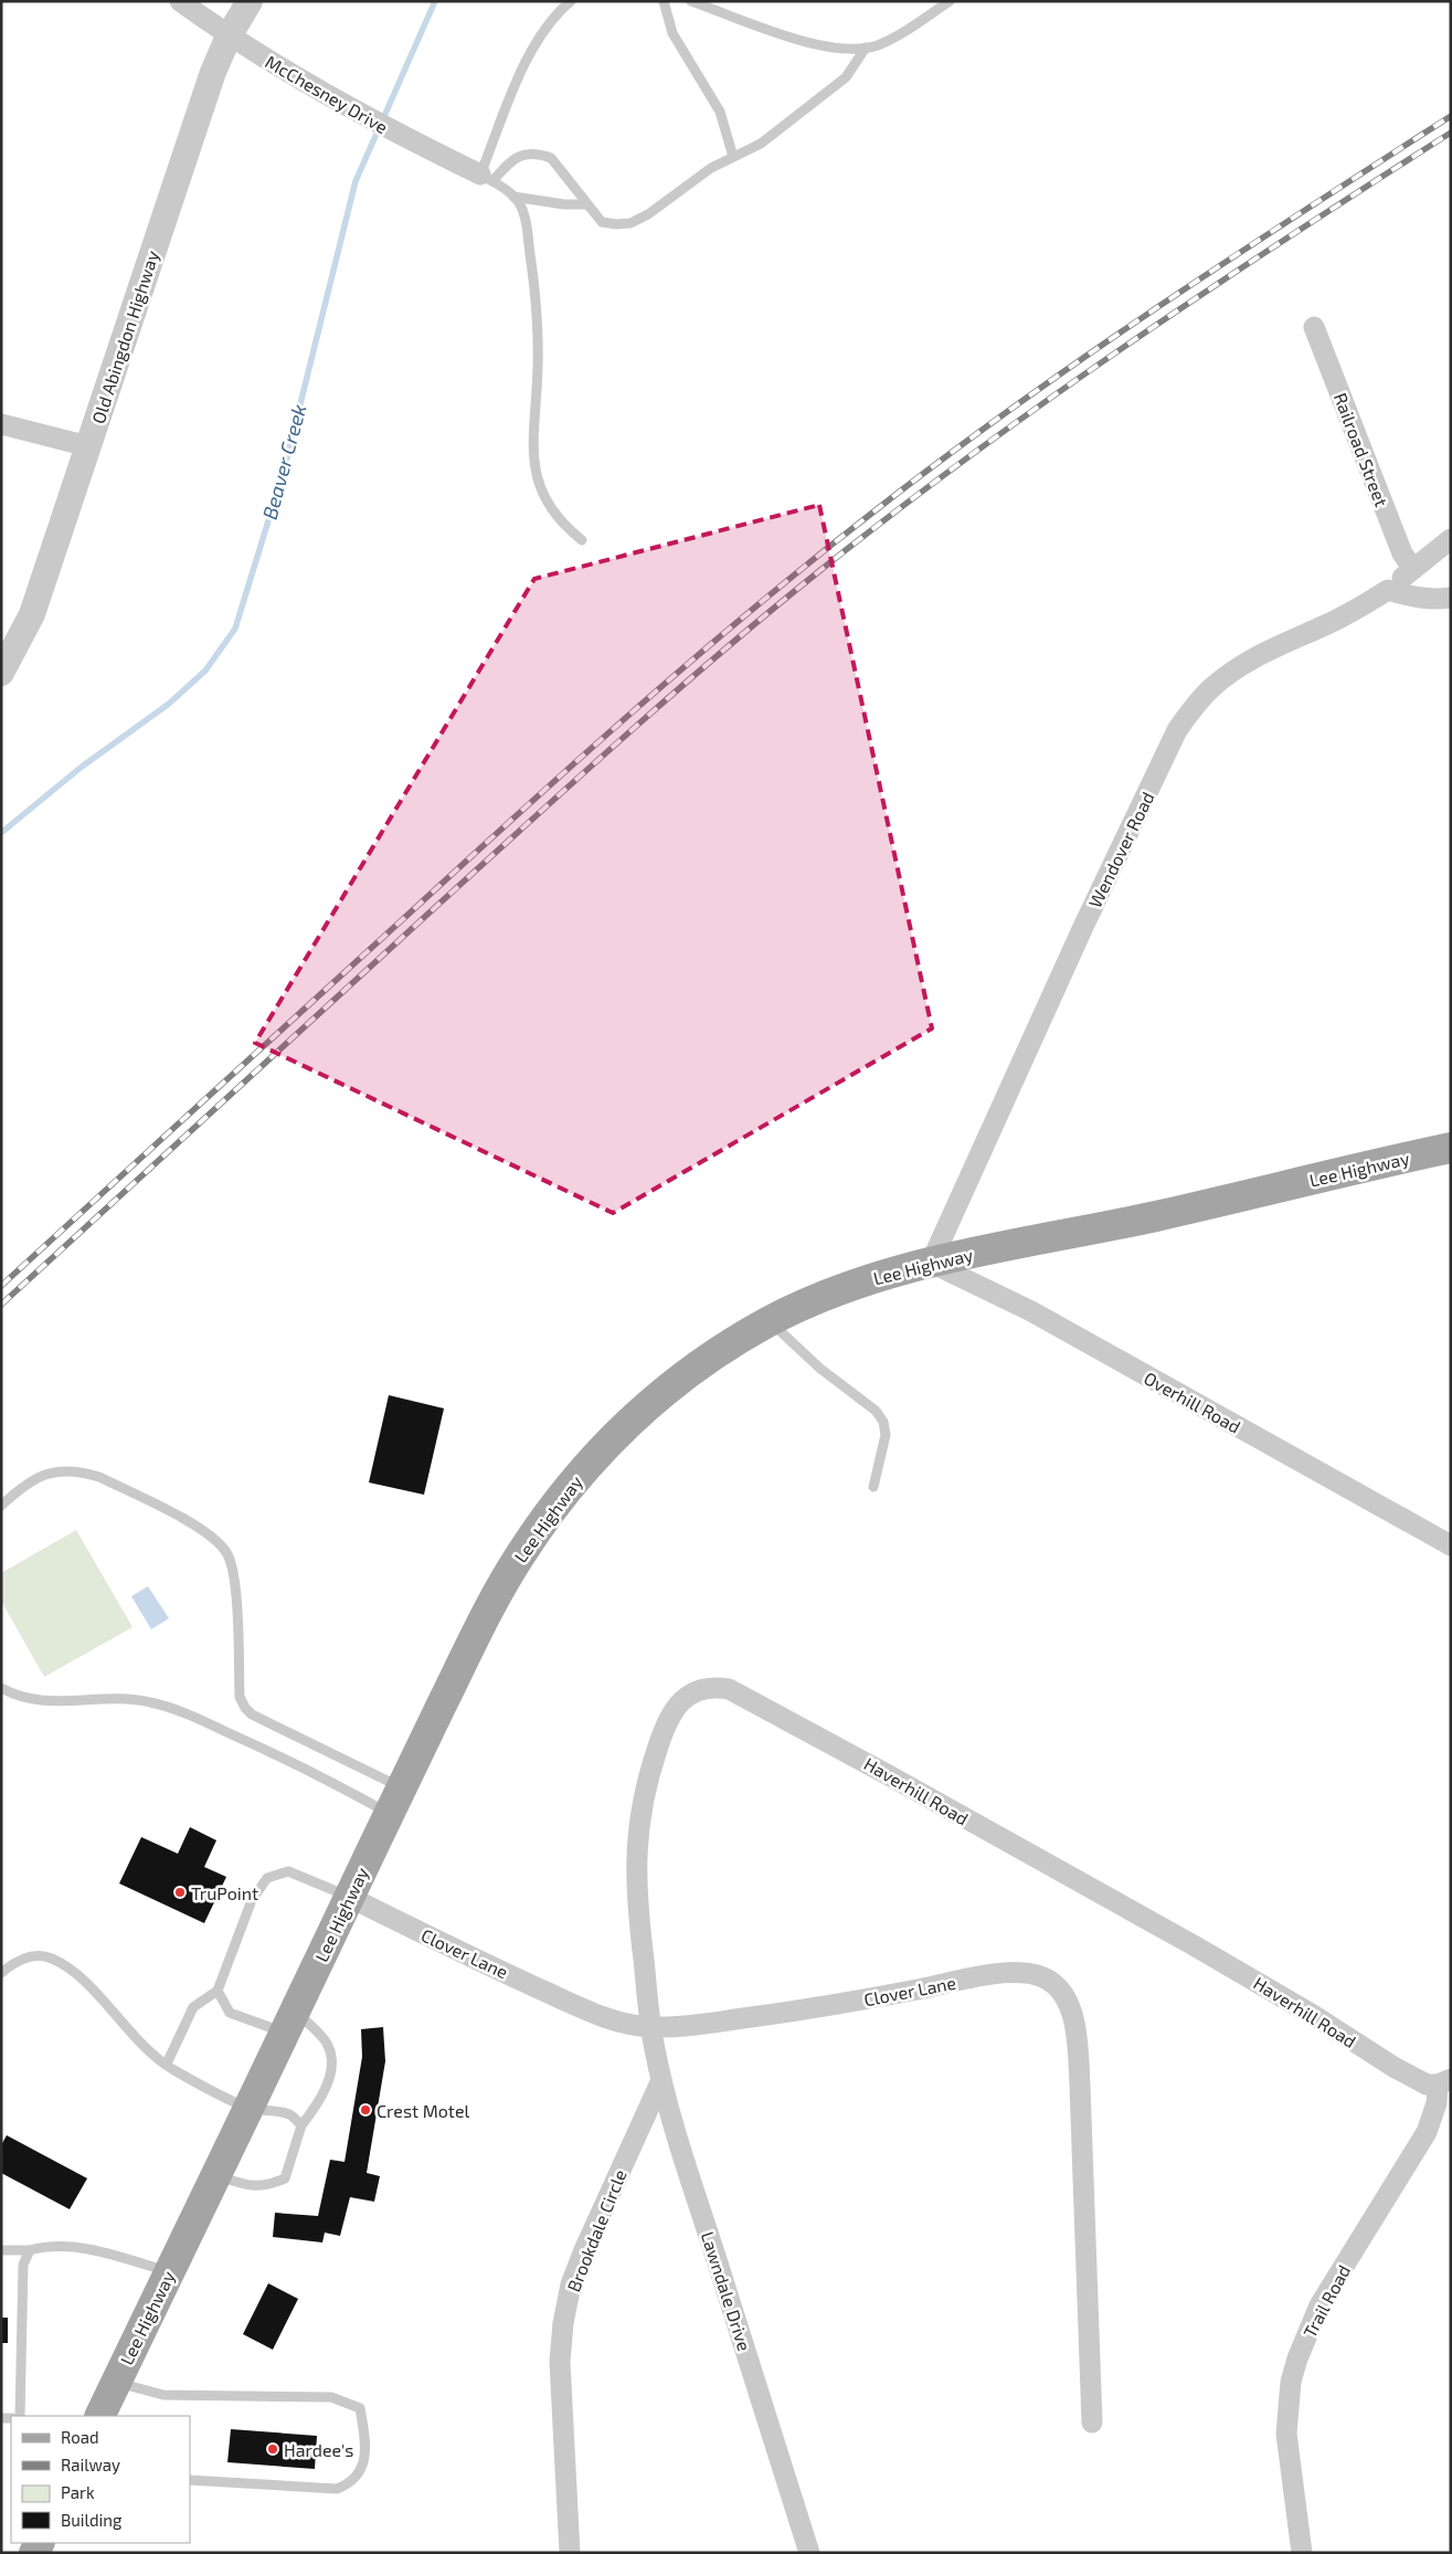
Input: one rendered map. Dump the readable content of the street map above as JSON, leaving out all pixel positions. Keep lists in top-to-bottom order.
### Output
{
  "streets": {
    "main road": ["Lee Highway"],
    "street": [
      "McChesney Drive",
      "Old Abingdon Highway",
      "Railroad Street",
      "Wendover Road",
      "Overhill Road",
      "Haverhill Road",
      "Clover Lane",
      "Brookdale Circle",
      "Lawndale Drive",
      "Trail Road"
    ]
  },
  "crossings": [
    ["McChesney Drive", "Old Abingdon Highway"],
    ["Railroad Street", "Wendover Road"],
    ["Wendover Road", "Lee Highway"],
    ["Wendover Road", "Overhill Road"],
    ["Lee Highway", "Overhill Road"],
    ["Lee Highway", "Clover Lane"],
    ["Haverhill Road", "Clover Lane"],
    ["Haverhill Road", "Lawndale Drive"],
    ["Haverhill Road", "Trail Road"],
    ["Clover Lane", "Lawndale Drive"],
    ["Brookdale Circle", "Lawndale Drive"]
  ],
  "water": ["Beaver Creek"],
  "places": ["TruPoint", "Crest Motel", "Hardee's"],
  "legend": [
    "Road",
    "Railway",
    "Park",
    "Building"
  ]
}
